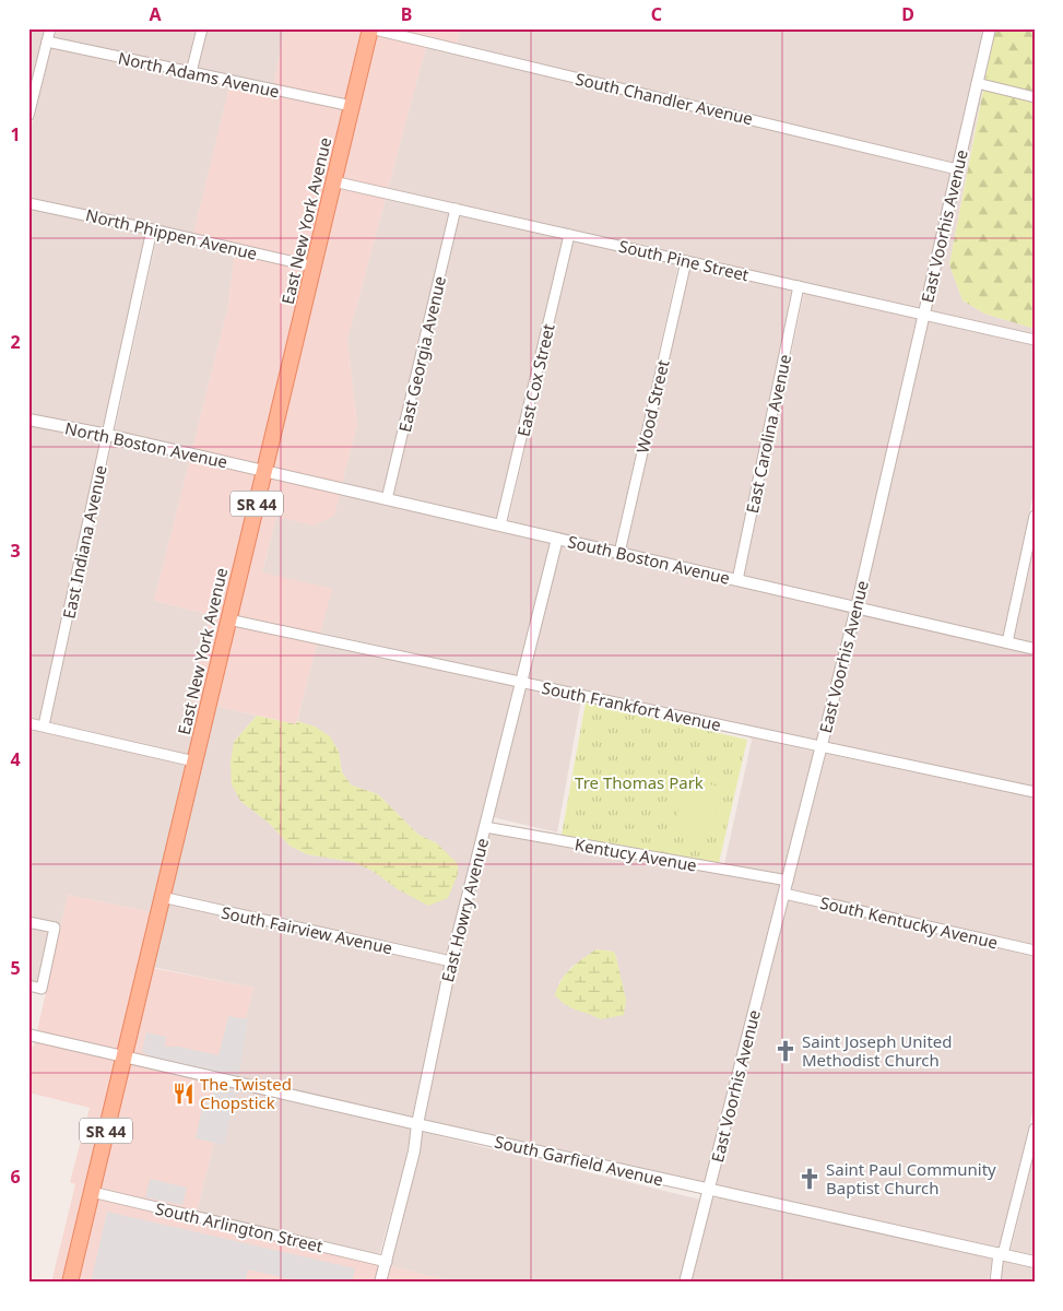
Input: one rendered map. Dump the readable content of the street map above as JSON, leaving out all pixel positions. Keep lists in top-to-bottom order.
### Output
{
  "streets": {
    "main road": ["East New York Avenue", "SR 44"],
    "street": [
      "North Adams Avenue",
      "South Chandler Avenue",
      "East Voorhis Avenue",
      "North Phippen Avenue",
      "South Pine Street",
      "East Georgia Avenue",
      "East Cox Street",
      "Wood Street",
      "East Carolina Avenue",
      "North Boston Avenue",
      "East Indiana Avenue",
      "South Boston Avenue",
      "South Frankfort Avenue",
      "Kentucy Avenue",
      "East Howry Avenue",
      "South Kentucky Avenue",
      "South Fairview Avenue",
      "South Garfield Avenue",
      "South Arlington Street"
    ]
  },
  "crossings": [
    ["North Adams Avenue", "East New York Avenue"],
    ["South Chandler Avenue", "East New York Avenue"],
    ["South Chandler Avenue", "East Voorhis Avenue"],
    ["East New York Avenue", "North Phippen Avenue"],
    ["East New York Avenue", "South Pine Street"],
    ["East New York Avenue", "North Boston Avenue"],
    ["East New York Avenue", "South Boston Avenue"],
    ["East New York Avenue", "South Frankfort Avenue"],
    ["East New York Avenue", "South Fairview Avenue"],
    ["East New York Avenue", "South Garfield Avenue"],
    ["East New York Avenue", "South Arlington Street"],
    ["East Voorhis Avenue", "South Pine Street"],
    ["East Voorhis Avenue", "South Boston Avenue"],
    ["East Voorhis Avenue", "South Frankfort Avenue"],
    ["East Voorhis Avenue", "Kentucy Avenue"],
    ["East Voorhis Avenue", "South Kentucky Avenue"],
    ["East Voorhis Avenue", "South Garfield Avenue"],
    ["North Phippen Avenue", "East Indiana Avenue"],
    ["South Pine Street", "East Georgia Avenue"],
    ["South Pine Street", "East Cox Street"],
    ["South Pine Street", "Wood Street"],
    ["South Pine Street", "East Carolina Avenue"],
    ["East Georgia Avenue", "South Boston Avenue"],
    ["East Cox Street", "South Boston Avenue"],
    ["Wood Street", "South Boston Avenue"],
    ["East Carolina Avenue", "South Boston Avenue"],
    ["North Boston Avenue", "East Indiana Avenue"],
    ["North Boston Avenue", "South Boston Avenue"],
    ["South Boston Avenue", "East Howry Avenue"],
    ["South Frankfort Avenue", "East Howry Avenue"],
    ["Kentucy Avenue", "East Howry Avenue"],
    ["East Howry Avenue", "South Fairview Avenue"],
    ["East Howry Avenue", "South Garfield Avenue"],
    ["East Howry Avenue", "South Arlington Street"]
  ],
  "parks": ["Tre Thomas Park"],
  "places": {
    "church": ["Saint Joseph United Methodist Church", "Saint Paul Community Baptist Church"],
    "restaurant": ["The Twisted Chopstick"]
  },
  "grid": {
    "columns": [
      "A",
      "B",
      "C",
      "D"
    ],
    "rows": [
      "1",
      "2",
      "3",
      "4",
      "5",
      "6"
    ]
  }
}
